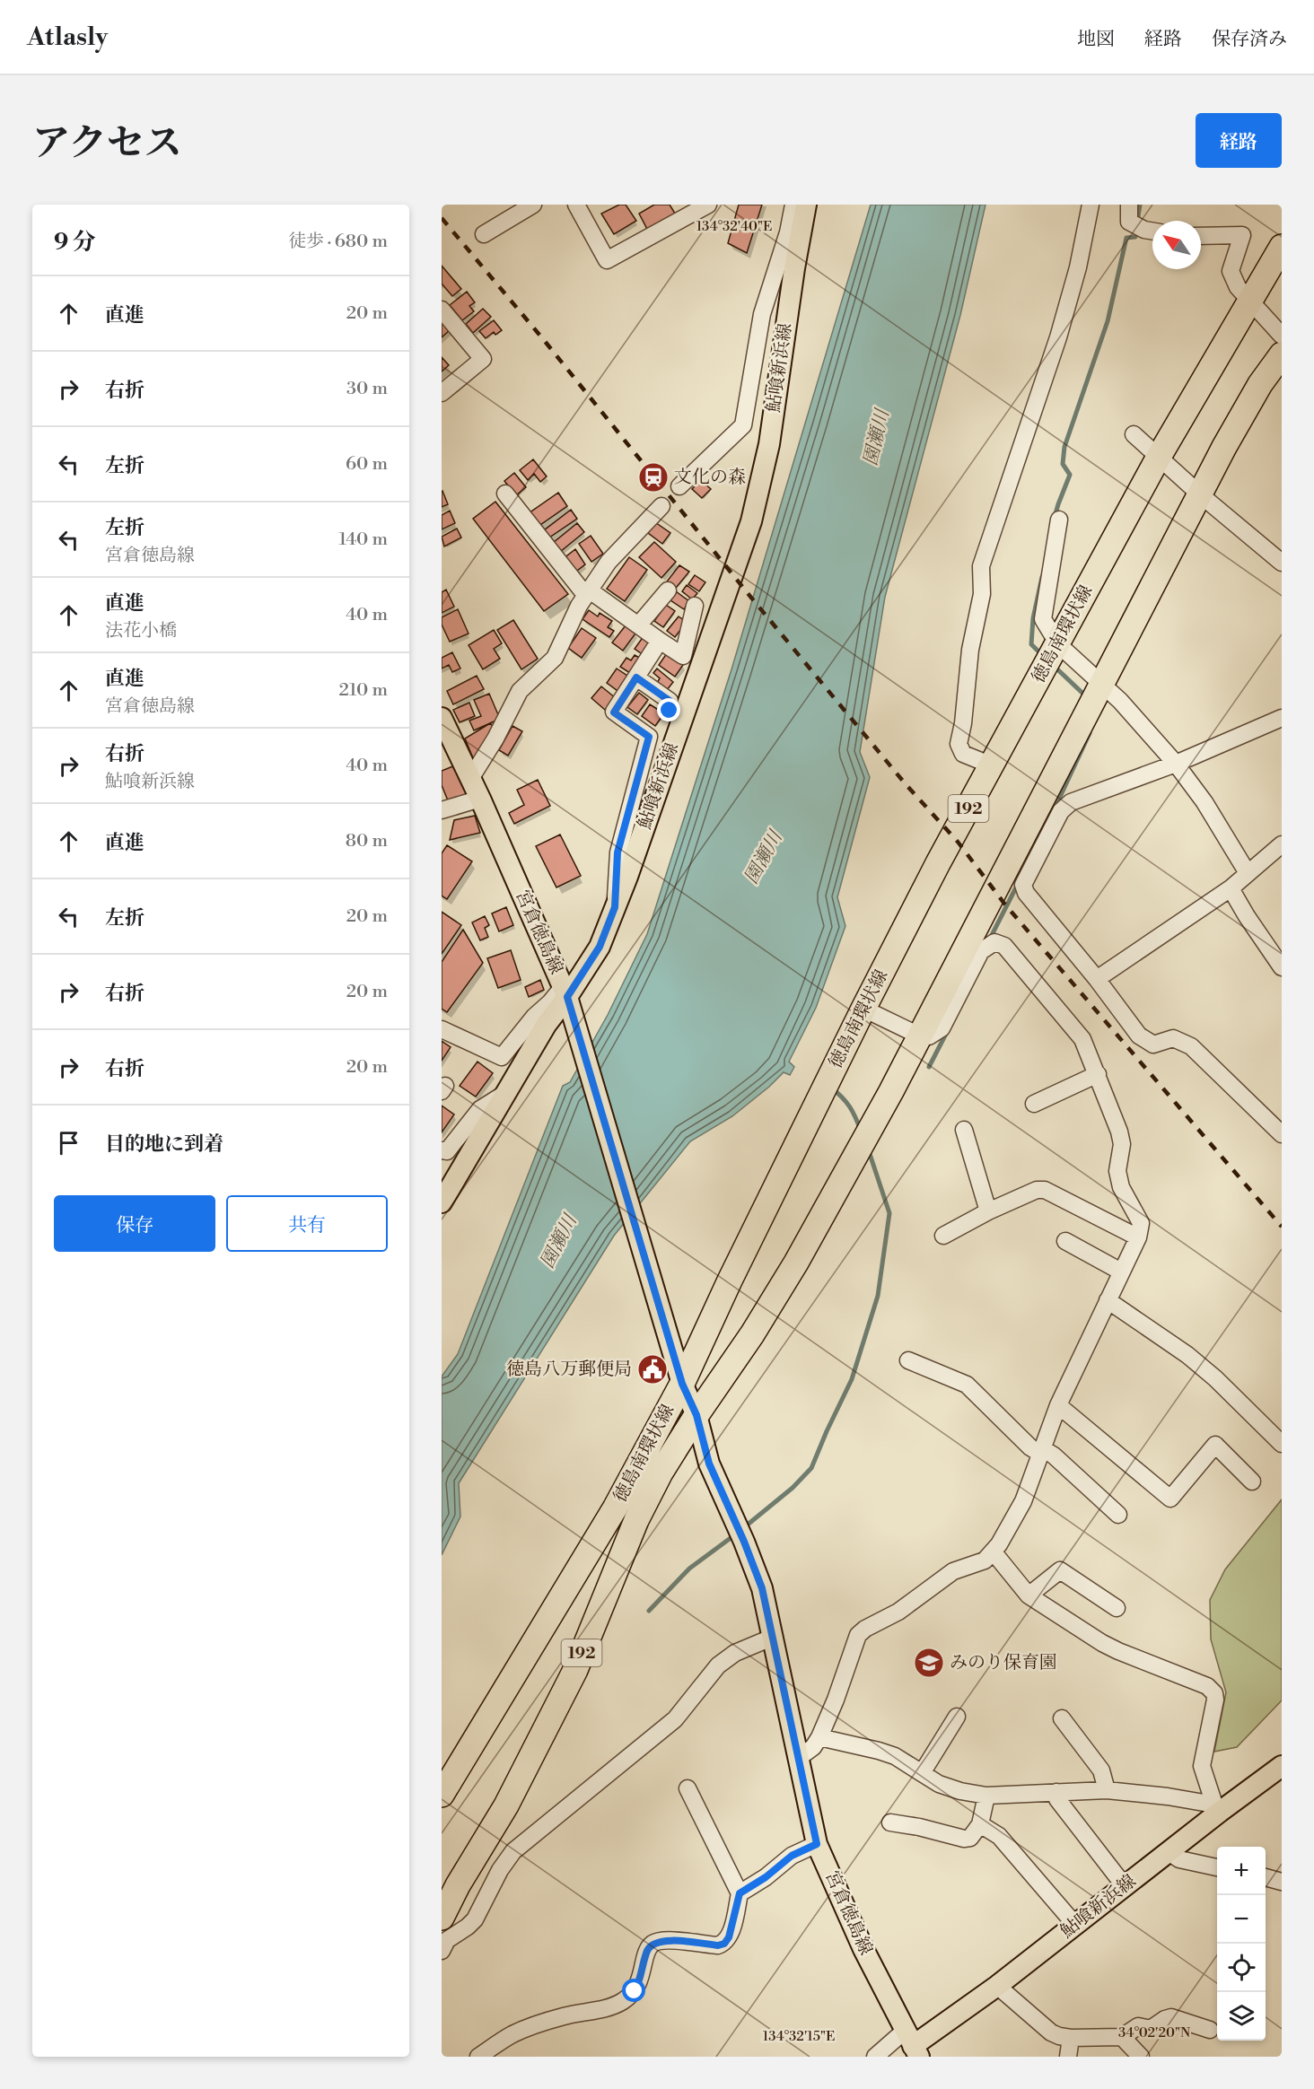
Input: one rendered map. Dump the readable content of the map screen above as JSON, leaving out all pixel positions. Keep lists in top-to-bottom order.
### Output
{
  "streets": {
    "highway": ["徳島南環状線", "192"],
    "main road": ["鮎喰新浜線", "宮倉徳島線"]
  },
  "crossings": [
    ["鮎喰新浜線", "宮倉徳島線"],
    ["徳島南環状線", "宮倉徳島線"]
  ],
  "water": ["園瀬川"],
  "places": {
    "station": ["文化の森"],
    "public building": ["徳島八万郵便局"],
    "school or university": ["みのり保育園"]
  },
  "north": "top left",
  "page": {
    "header": "Atlasly",
    "nav": ["地図", "経路", "保存済み"],
    "title": "アクセス",
    "buttons": [
      "経路",
      ["保存", "共有"]
    ],
    "heading": ["9 分", "徒歩 · 680 m"],
    "list": [
      ["直進", "20 m"],
      ["右折", "30 m"],
      ["左折", "60 m"],
      ["左折", "宮倉徳島線", "140 m"],
      ["直進", "法花小橋", "40 m"],
      ["直進", "宮倉徳島線", "210 m"],
      ["右折", "鮎喰新浜線", "40 m"],
      ["直進", "80 m"],
      ["左折", "20 m"],
      ["右折", "20 m"],
      ["右折", "20 m"],
      "目的地に到着"
    ],
    "map_buttons": ["+", "−"]
  },
  "coordinates": ["134°32'40\"E", "34°02'20\"N", "134°32'15\"E"]
}
